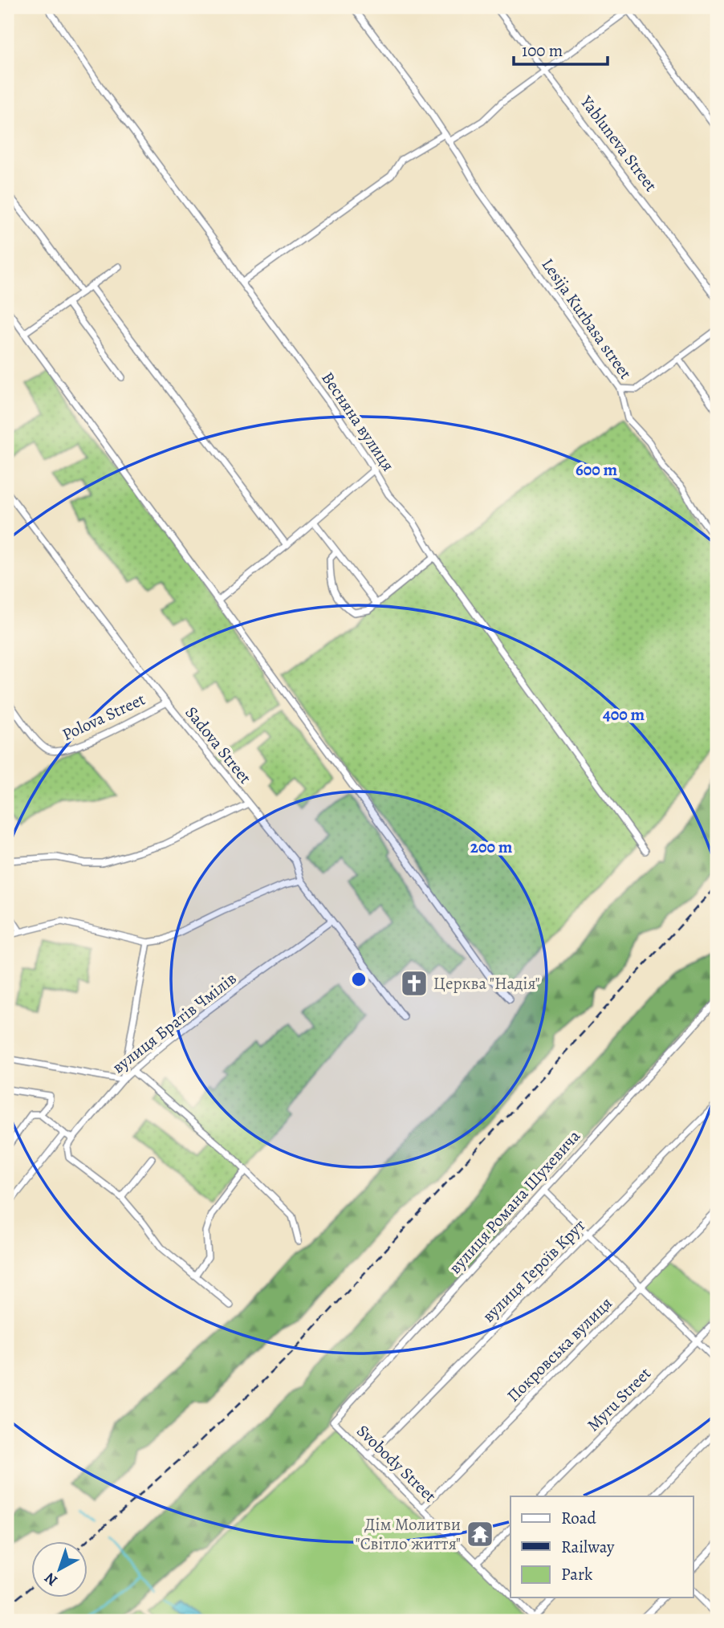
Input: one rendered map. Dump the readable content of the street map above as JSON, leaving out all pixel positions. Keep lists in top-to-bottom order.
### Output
{
  "streets": {
    "street": [
      "Yabluneva Street",
      "Lesija Kurbasa street",
      "Весняна вулиця",
      "Polova Street",
      "Sadova Street",
      "вулиця Братів Чмілів",
      "вулиця Романа Шухевича",
      "вулиця Героїв Крут",
      "Покровська вулиця",
      "Myru Street",
      "Svobody Street"
    ]
  },
  "crossings": [
    ["Polova Street", "Sadova Street"],
    ["Sadova Street", "вулиця Братів Чмілів"],
    ["вулиця Романа Шухевича", "Svobody Street"],
    ["вулиця Героїв Крут", "Svobody Street"],
    ["Покровська вулиця", "Svobody Street"]
  ],
  "places": {
    "church": ["Церква \"Надія\""],
    "temple": ["Дім Молитви \"Світло життя\""]
  },
  "legend": ["Road", "Railway", "Park"],
  "scale_bar": "100 m",
  "north": "bottom left",
  "rings": ["600 m", "400 m", "200 m"]
}
